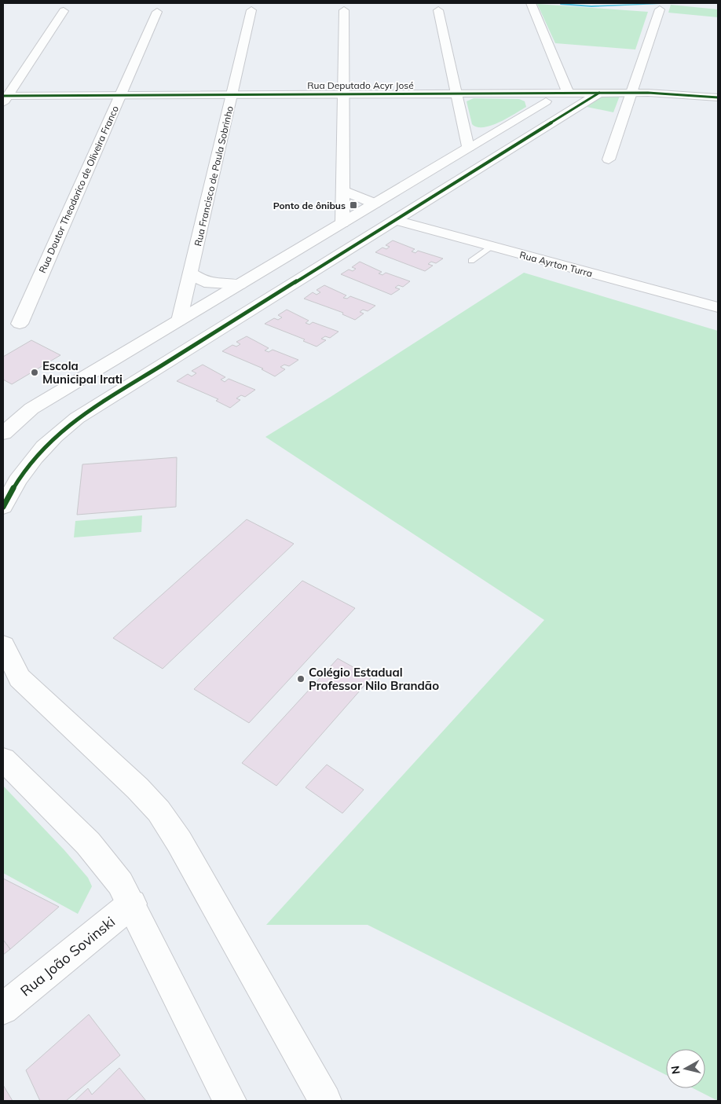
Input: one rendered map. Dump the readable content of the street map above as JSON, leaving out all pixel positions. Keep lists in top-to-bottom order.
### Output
{
  "streets": {
    "street": [
      "Rua Deputado Acyr José",
      "Rua Francisco de Paula Sobrinho",
      "Rua Doutor Theodorico de Oliveira Franco",
      "Rua Ayrton Turra",
      "Rua João Sovinski"
    ]
  },
  "crossings": [
    ["Rua Deputado Acyr José", "Rua Francisco de Paula Sobrinho"],
    ["Rua Deputado Acyr José", "Rua Doutor Theodorico de Oliveira Franco"]
  ],
  "places": {
    "transit": ["Ponto de ônibus"],
    "other": ["Escola Municipal Irati", "Colégio Estadual Professor Nilo Brandão"]
  },
  "north": "left"
}
